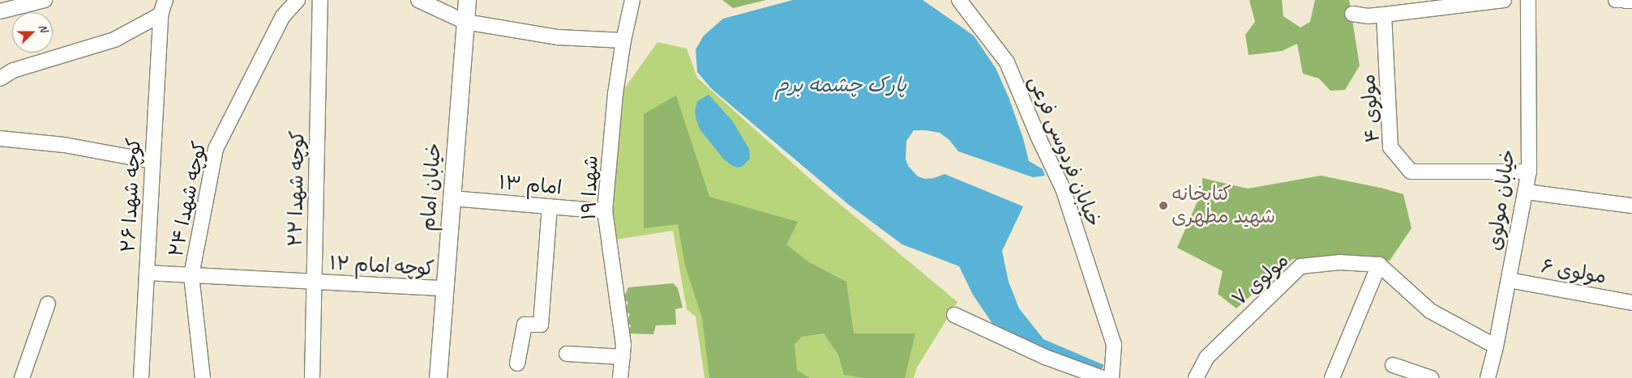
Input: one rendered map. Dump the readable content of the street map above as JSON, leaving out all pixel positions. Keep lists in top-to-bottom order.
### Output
{
  "streets": {
    "main road": ["خیابان امام"],
    "street": [
      "مولوی ۴",
      "خیابان فردوسی فرعی",
      "امام ۱۳",
      "شهدا ۱۹",
      "کوچه شهدا ۲۲",
      "کوچه شهدا ۲۶",
      "کوچه شهدا ۲۴",
      "خیابان مولوی",
      "کوچه امام ۱۲",
      "مولوی ۶",
      "مولوی ۷"
    ]
  },
  "crossings": [
    ["مولوی ۴", "خیابان مولوی"],
    ["امام ۱۳", "خیابان امام"],
    ["امام ۱۳", "شهدا ۱۹"],
    ["خیابان امام", "کوچه امام ۱۲"],
    ["کوچه شهدا ۲۲", "کوچه امام ۱۲"],
    ["کوچه شهدا ۲۶", "کوچه امام ۱۲"],
    ["کوچه شهدا ۲۴", "کوچه امام ۱۲"],
    ["خیابان مولوی", "مولوی ۶"]
  ],
  "water": ["پارک چشمه برم"],
  "places": ["کتابخانه شهید مطهری"],
  "north": "right"
}
